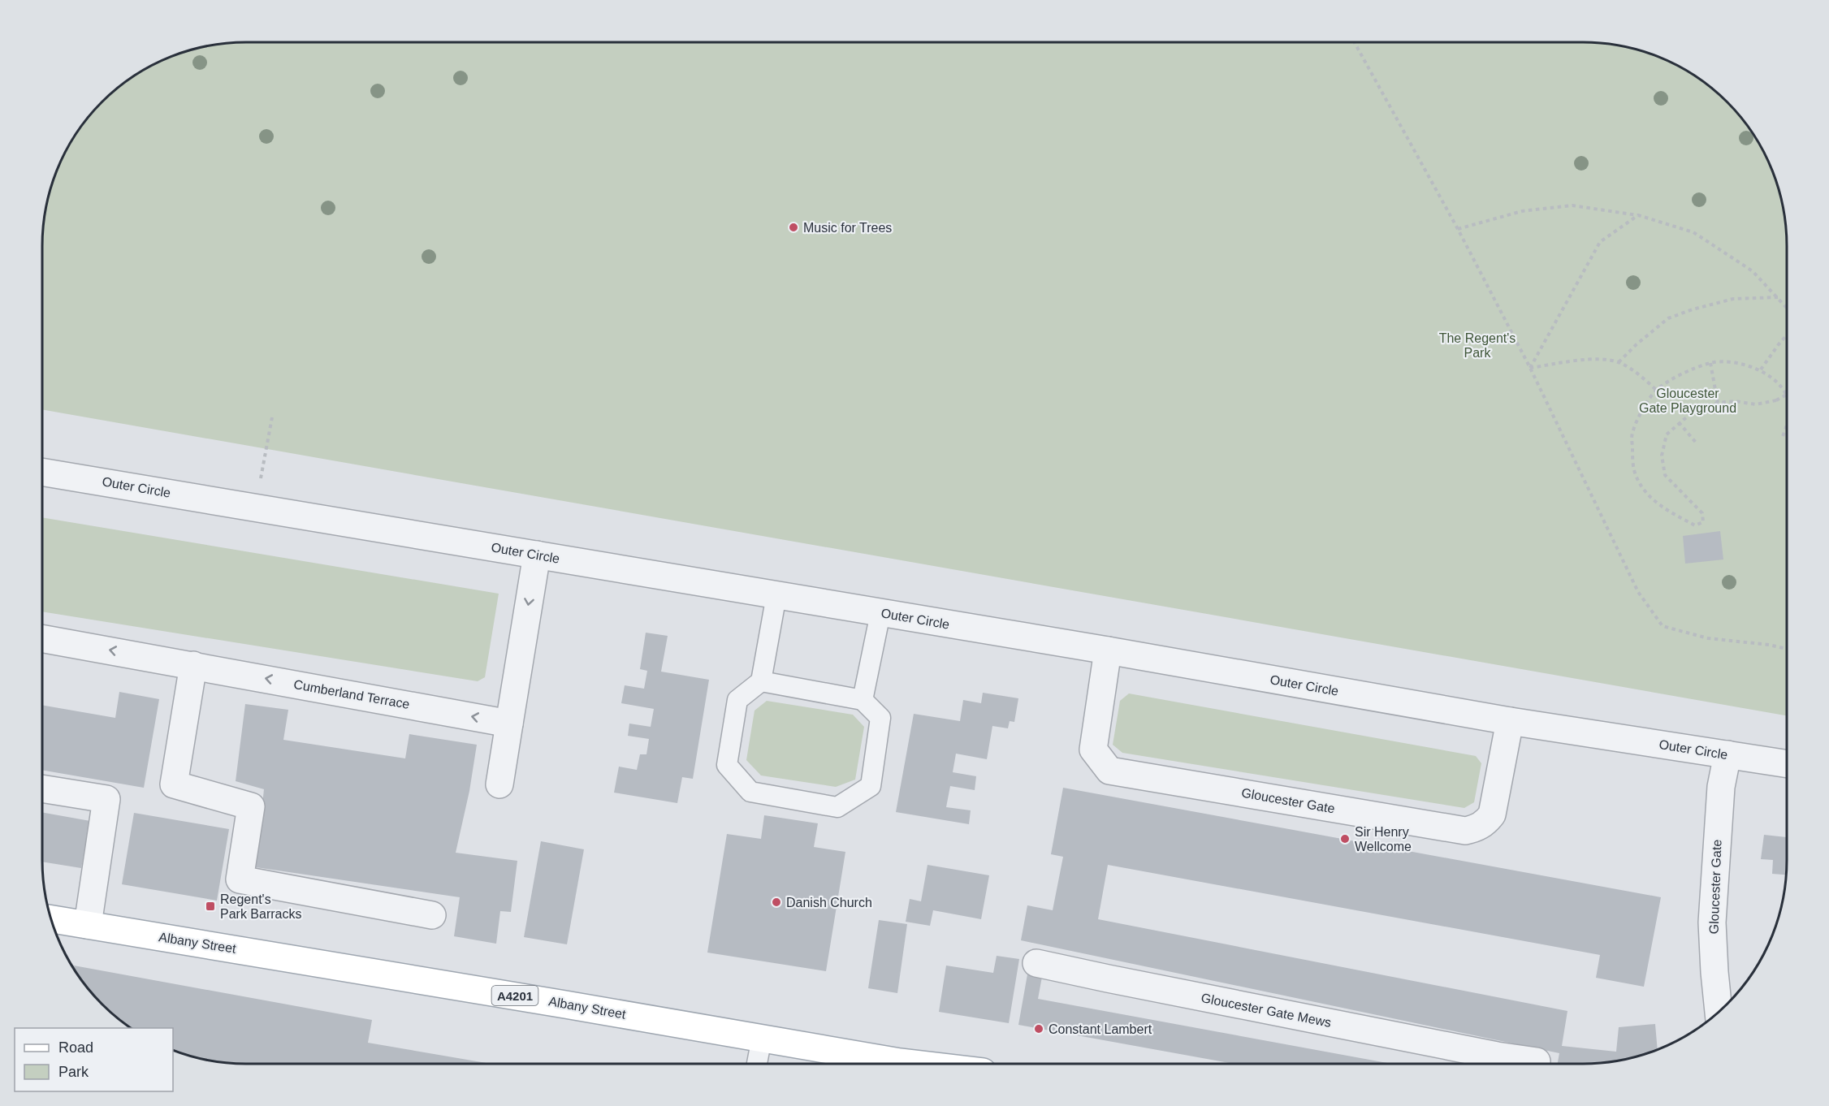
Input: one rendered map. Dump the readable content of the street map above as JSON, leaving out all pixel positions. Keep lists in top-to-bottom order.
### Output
{
  "streets": {
    "main road": ["Albany Street", "A4201"],
    "street": [
      "Outer Circle",
      "Cumberland Terrace",
      "Gloucester Gate",
      "Gloucester Gate Mews"
    ]
  },
  "crossings": [
    ["Outer Circle", "Gloucester Gate"]
  ],
  "one_way": ["Cumberland Terrace"],
  "parks": ["The Regent's Park", "Gloucester Gate Playground"],
  "places": {
    "other": [
      "Music for Trees",
      "Sir Henry Wellcome",
      "Danish Church",
      "Constant Lambert"
    ],
    "transit": ["Regent's Park Barracks"]
  },
  "legend": ["Road", "Park"]
}
